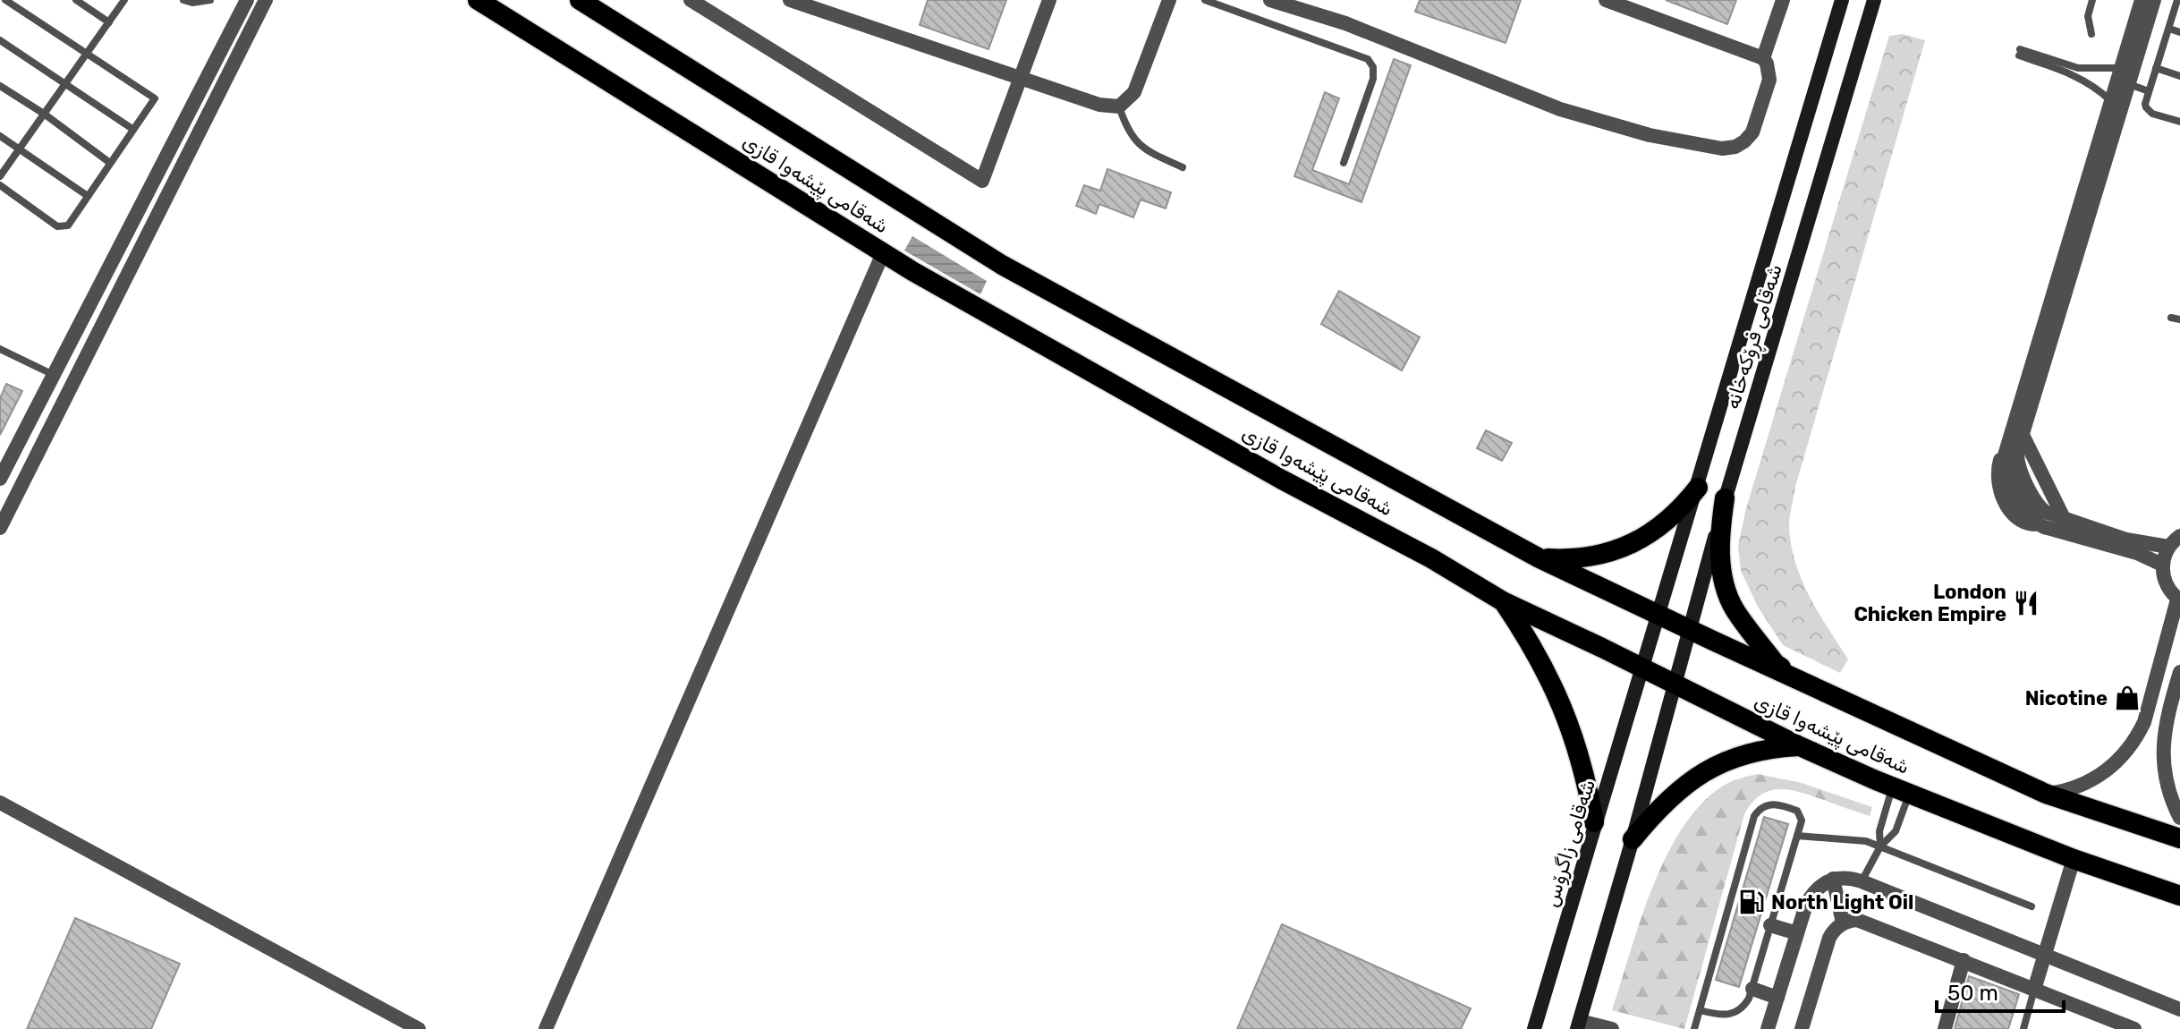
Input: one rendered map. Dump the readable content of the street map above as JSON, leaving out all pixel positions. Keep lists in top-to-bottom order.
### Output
{
  "streets": {
    "highway": ["شەقامی پێشەوا قازی"],
    "main road": ["شەقامی فڕۆکەخانە", "شەقامی زاگرۆس"]
  },
  "crossings": [
    ["شەقامی پێشەوا قازی", "شەقامی فڕۆکەخانە"],
    ["شەقامی پێشەوا قازی", "شەقامی زاگرۆس"],
    ["شەقامی فڕۆکەخانە", "شەقامی زاگرۆس"]
  ],
  "places": {
    "restaurant": ["London Chicken Empire"],
    "shop": ["Nicotine"],
    "fuel station": ["North Light Oil"]
  },
  "scale_bar": "50 m"
}
